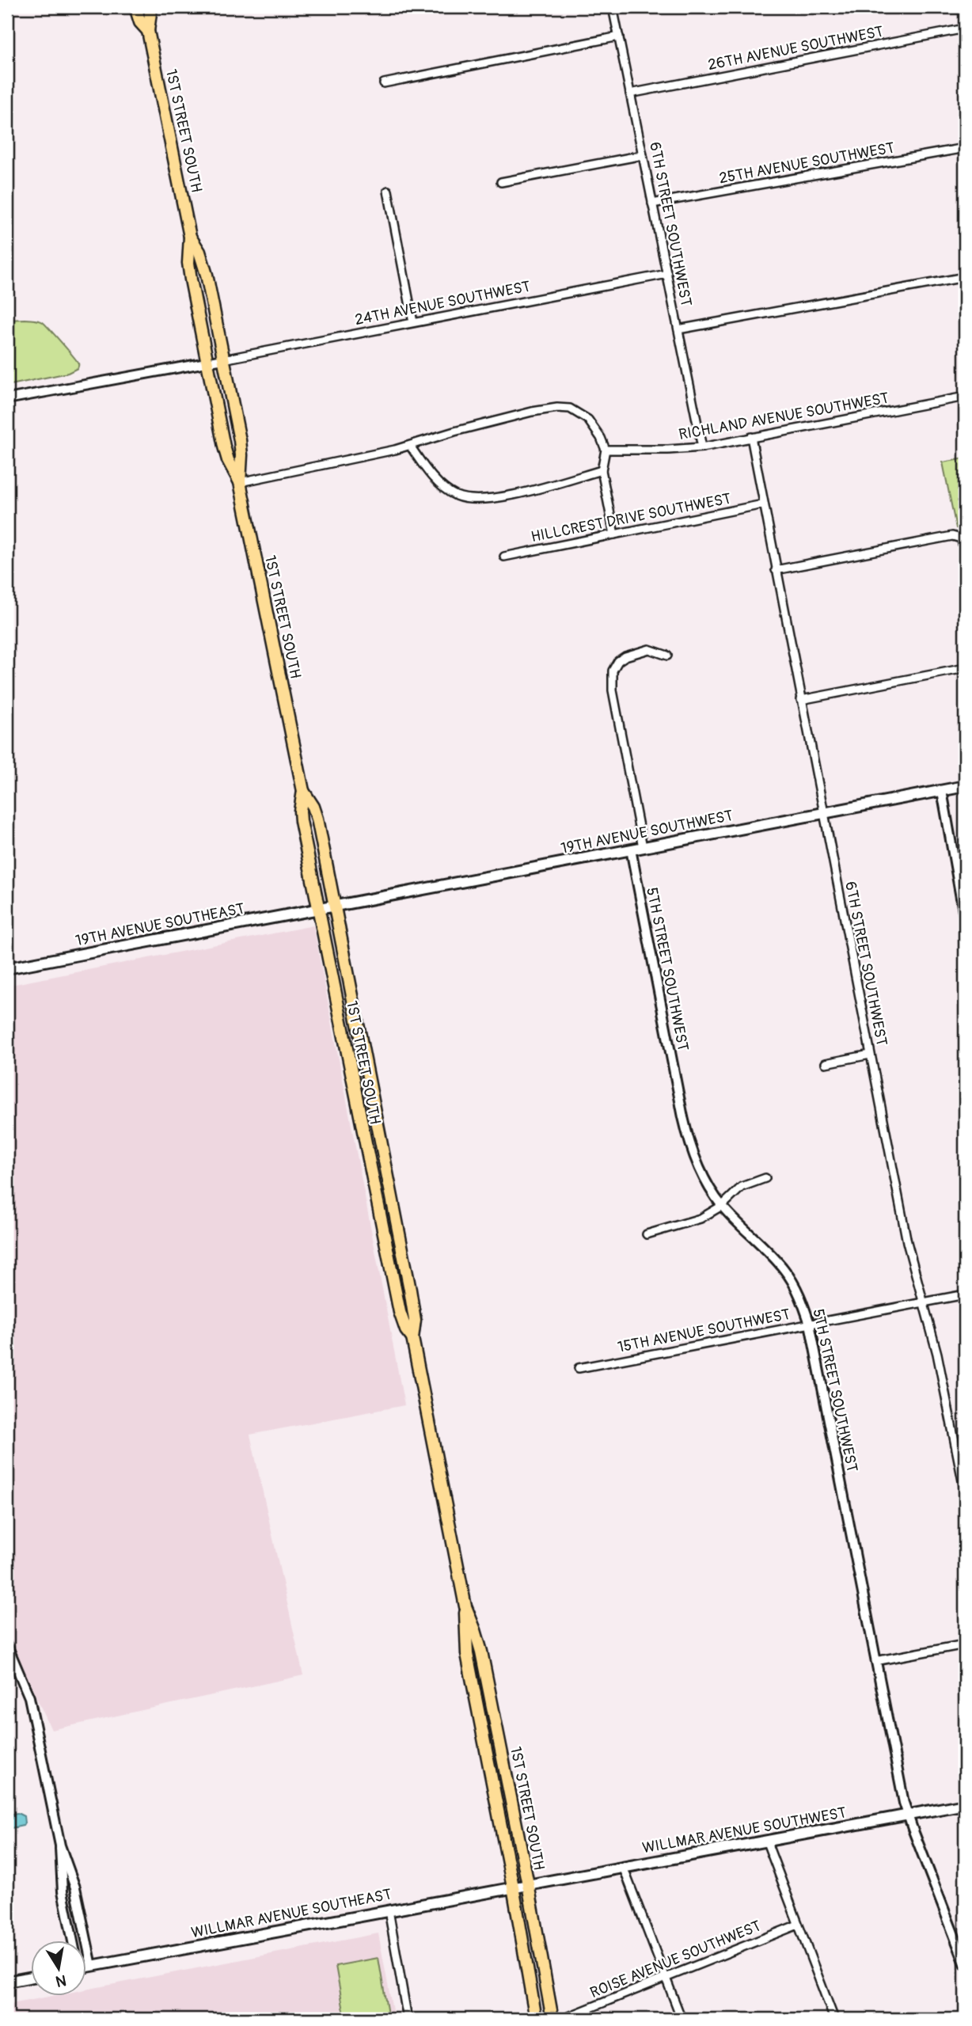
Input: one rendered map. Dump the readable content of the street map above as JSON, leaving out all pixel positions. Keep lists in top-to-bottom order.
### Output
{
  "streets": {
    "main road": [
      "1ST STREET SOUTH",
      "19TH AVENUE SOUTHWEST",
      "19TH AVENUE SOUTHEAST",
      "WILLMAR AVENUE SOUTHWEST",
      "WILLMAR AVENUE SOUTHEAST"
    ],
    "street": [
      "26TH AVENUE SOUTHWEST",
      "25TH AVENUE SOUTHWEST",
      "6TH STREET SOUTHWEST",
      "24TH AVENUE SOUTHWEST",
      "RICHLAND AVENUE SOUTHWEST",
      "HILLCREST DRIVE SOUTHWEST",
      "5TH STREET SOUTHWEST",
      "15TH AVENUE SOUTHWEST",
      "ROISE AVENUE SOUTHWEST"
    ]
  },
  "crossings": [
    ["26TH AVENUE SOUTHWEST", "6TH STREET SOUTHWEST"],
    ["1ST STREET SOUTH", "24TH AVENUE SOUTHWEST"],
    ["1ST STREET SOUTH", "19TH AVENUE SOUTHWEST"],
    ["1ST STREET SOUTH", "19TH AVENUE SOUTHEAST"],
    ["1ST STREET SOUTH", "WILLMAR AVENUE SOUTHWEST"],
    ["1ST STREET SOUTH", "WILLMAR AVENUE SOUTHEAST"],
    ["25TH AVENUE SOUTHWEST", "6TH STREET SOUTHWEST"],
    ["6TH STREET SOUTHWEST", "24TH AVENUE SOUTHWEST"],
    ["6TH STREET SOUTHWEST", "RICHLAND AVENUE SOUTHWEST"],
    ["6TH STREET SOUTHWEST", "HILLCREST DRIVE SOUTHWEST"],
    ["6TH STREET SOUTHWEST", "19TH AVENUE SOUTHWEST"],
    ["6TH STREET SOUTHWEST", "15TH AVENUE SOUTHWEST"],
    ["19TH AVENUE SOUTHWEST", "19TH AVENUE SOUTHEAST"],
    ["19TH AVENUE SOUTHWEST", "5TH STREET SOUTHWEST"],
    ["5TH STREET SOUTHWEST", "15TH AVENUE SOUTHWEST"],
    ["5TH STREET SOUTHWEST", "WILLMAR AVENUE SOUTHWEST"],
    ["WILLMAR AVENUE SOUTHWEST", "WILLMAR AVENUE SOUTHEAST"]
  ],
  "north": "bottom"
}
